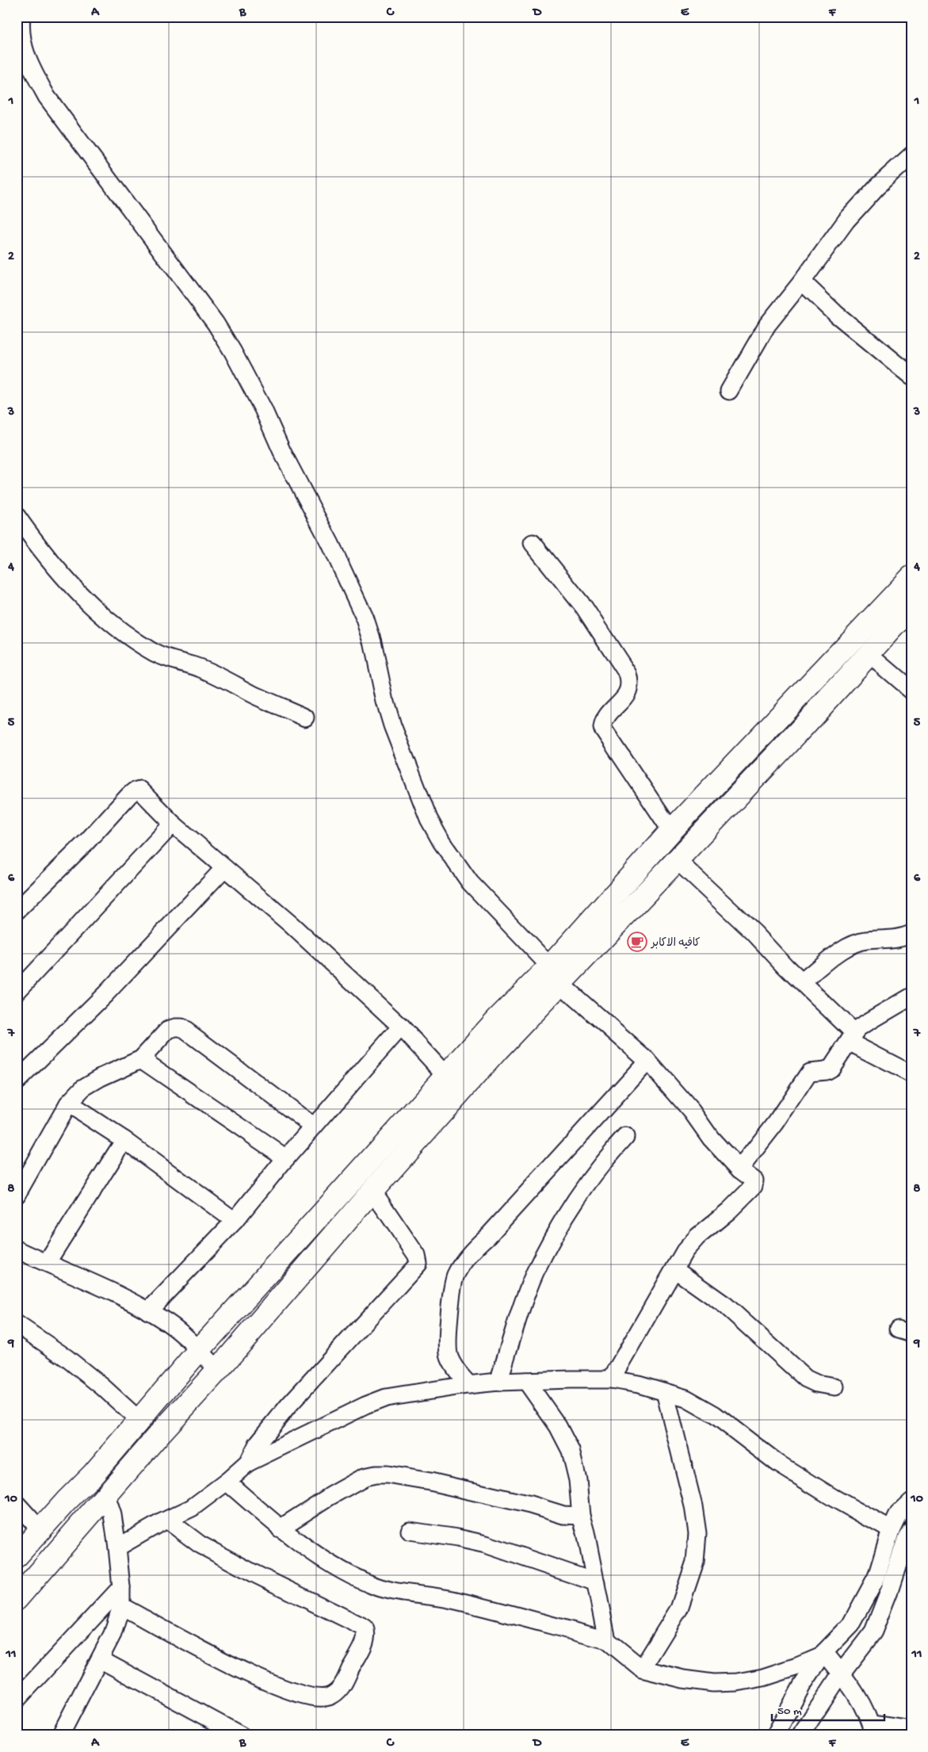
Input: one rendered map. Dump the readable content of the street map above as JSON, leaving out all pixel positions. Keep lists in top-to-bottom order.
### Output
{
  "places": {
    "cafe": ["كافيه الاكابر"]
  },
  "scale_bar": "50 m",
  "grid": {
    "columns": [
      "A",
      "B",
      "C",
      "D",
      "E",
      "F"
    ],
    "rows": [
      "1",
      "2",
      "3",
      "4",
      "5",
      "6",
      "7",
      "8",
      "9",
      "10",
      "11"
    ]
  }
}
